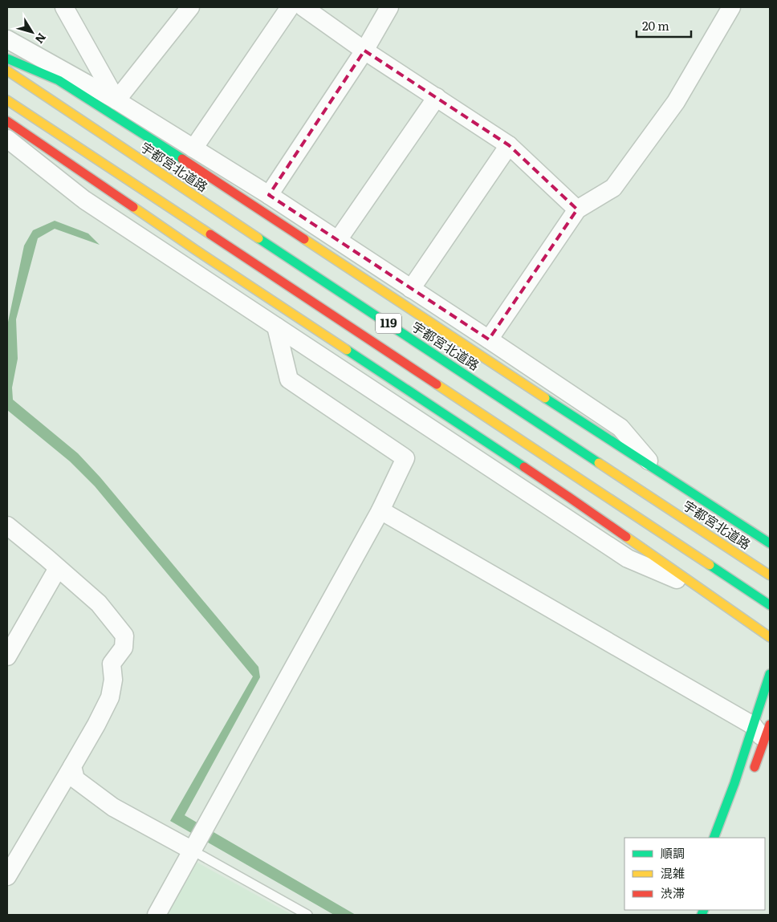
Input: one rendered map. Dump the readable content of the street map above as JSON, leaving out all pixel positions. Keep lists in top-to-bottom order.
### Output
{
  "streets": {
    "main road": ["宇都宮北道路", "119"]
  },
  "legend": ["順調", "混雑", "渋滞"],
  "scale_bar": "20 m",
  "north": "bottom right"
}
